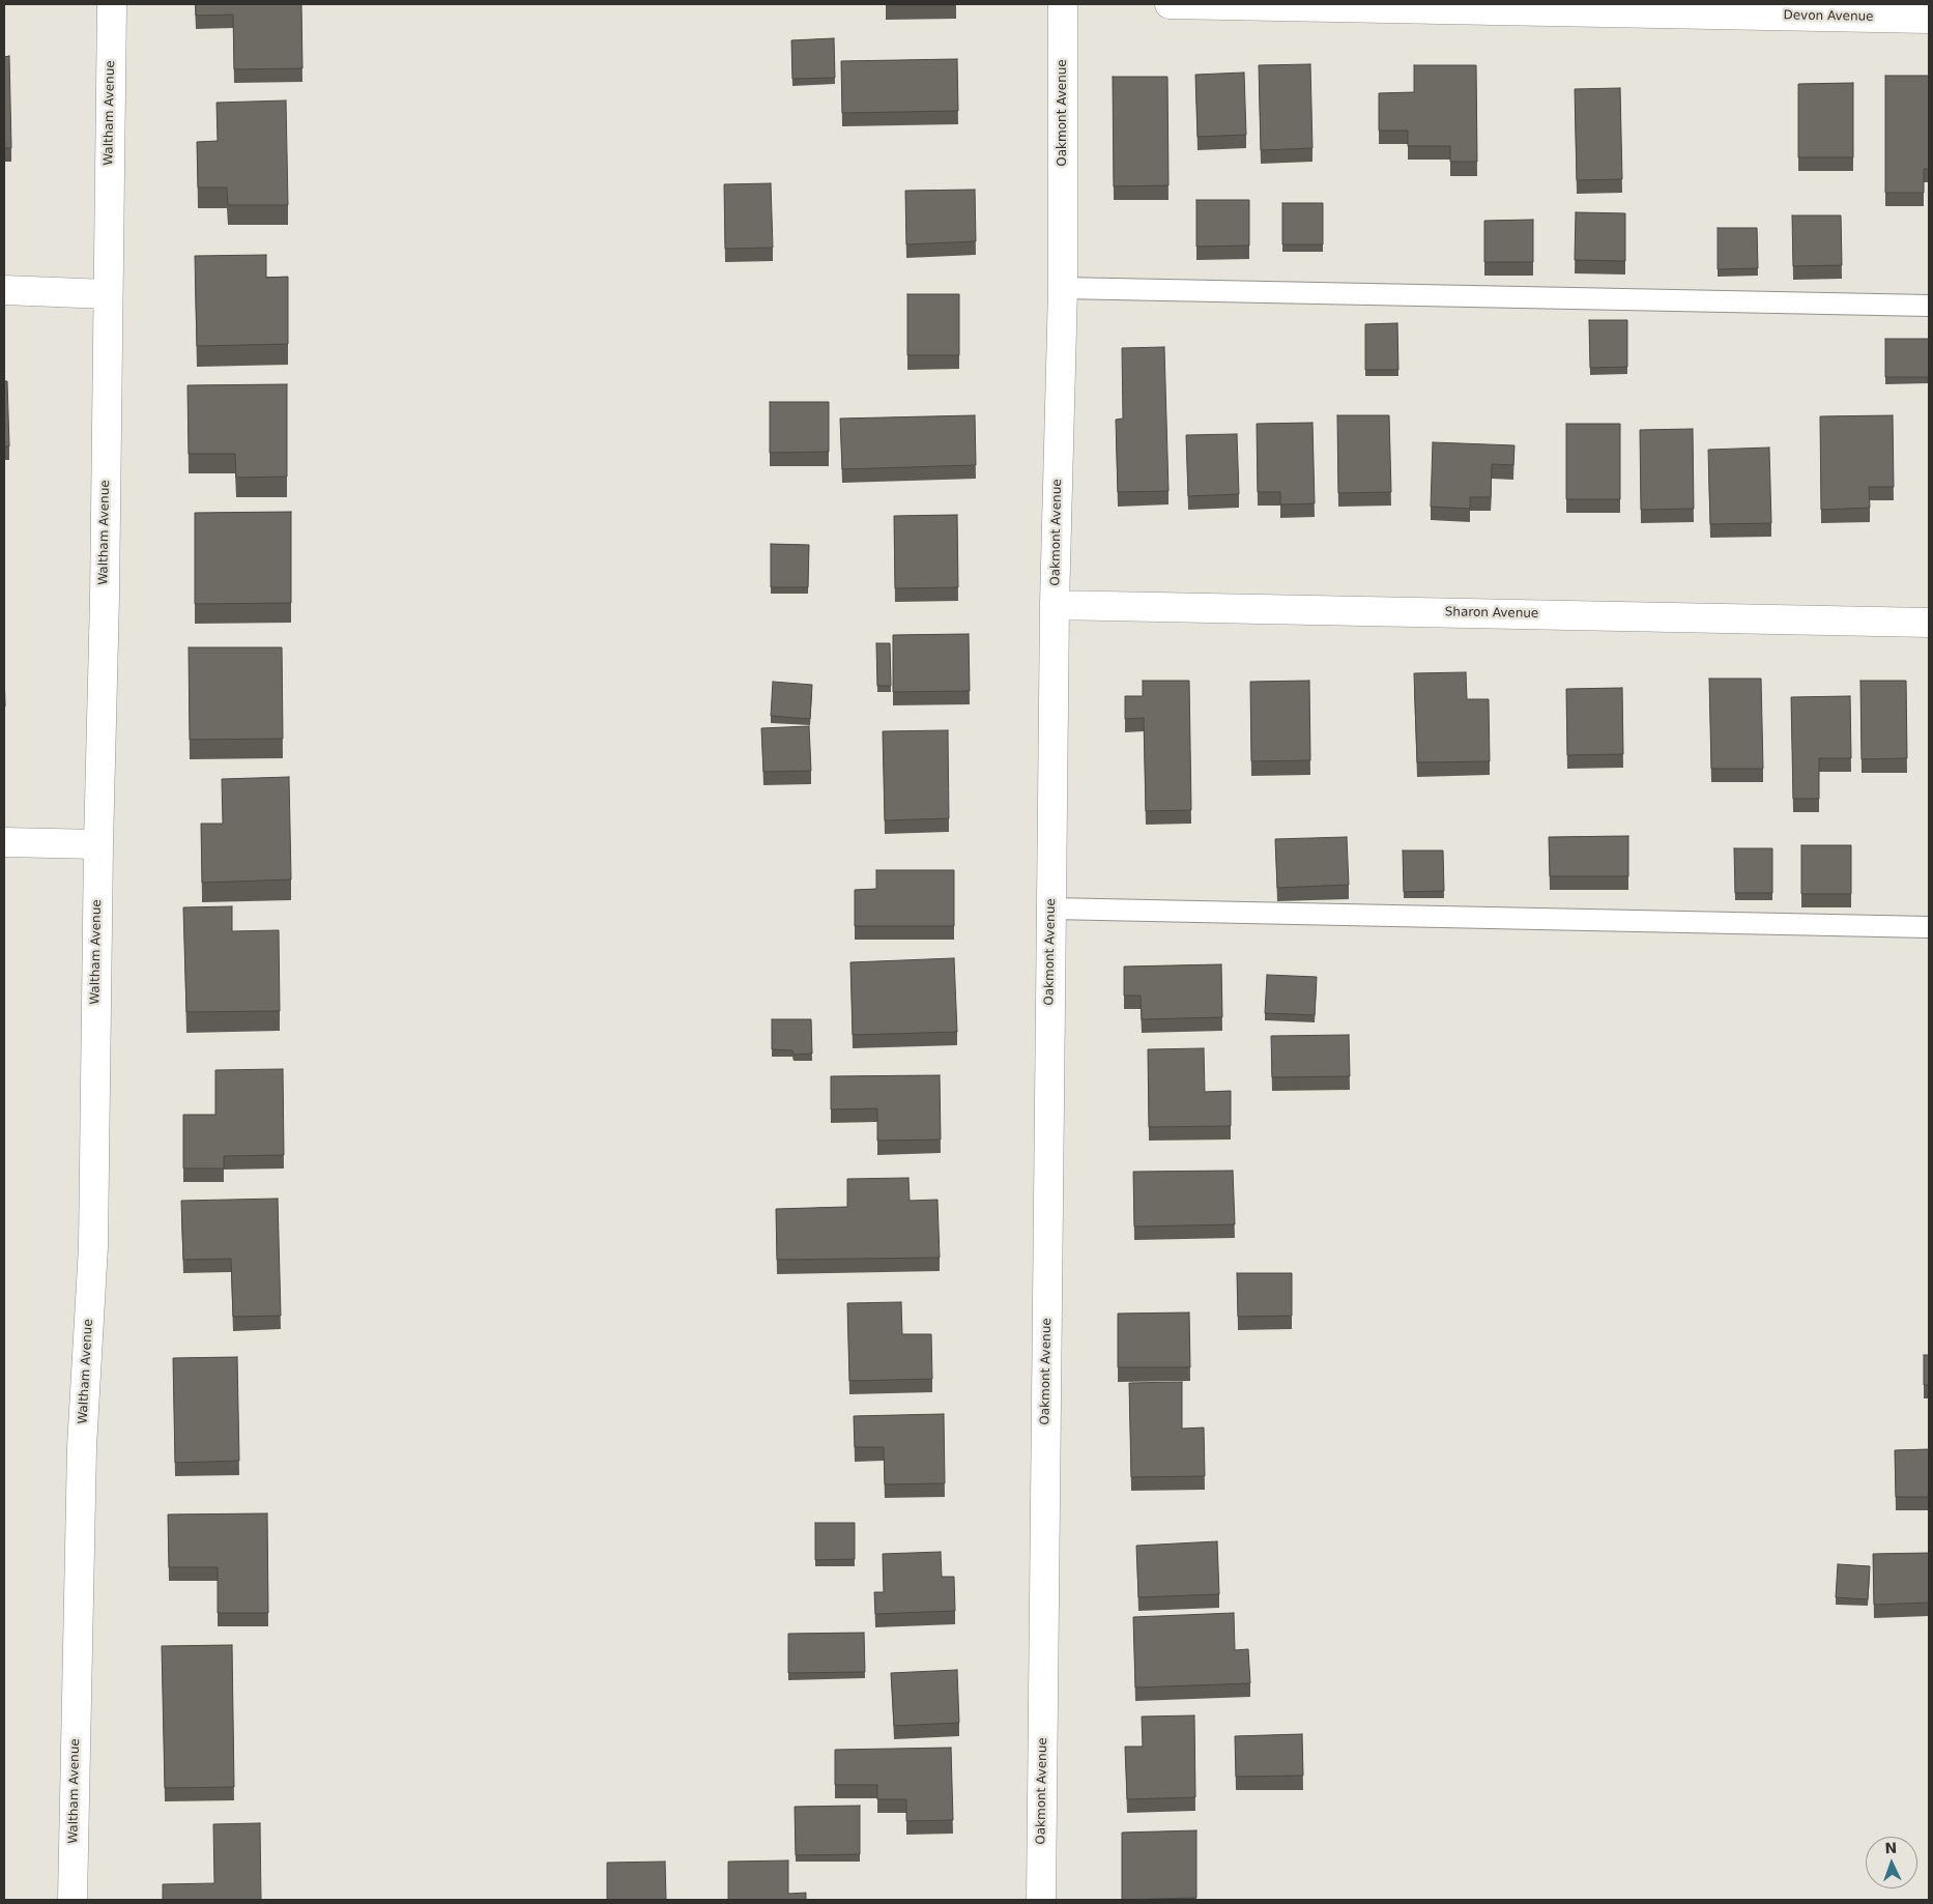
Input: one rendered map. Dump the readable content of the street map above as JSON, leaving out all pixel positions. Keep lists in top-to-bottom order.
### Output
{
  "streets": {
    "street": [
      "Devon Avenue",
      "Waltham Avenue",
      "Oakmont Avenue",
      "Sharon Avenue"
    ]
  },
  "crossings": [
    ["Oakmont Avenue", "Sharon Avenue"]
  ],
  "north": "top"
}
